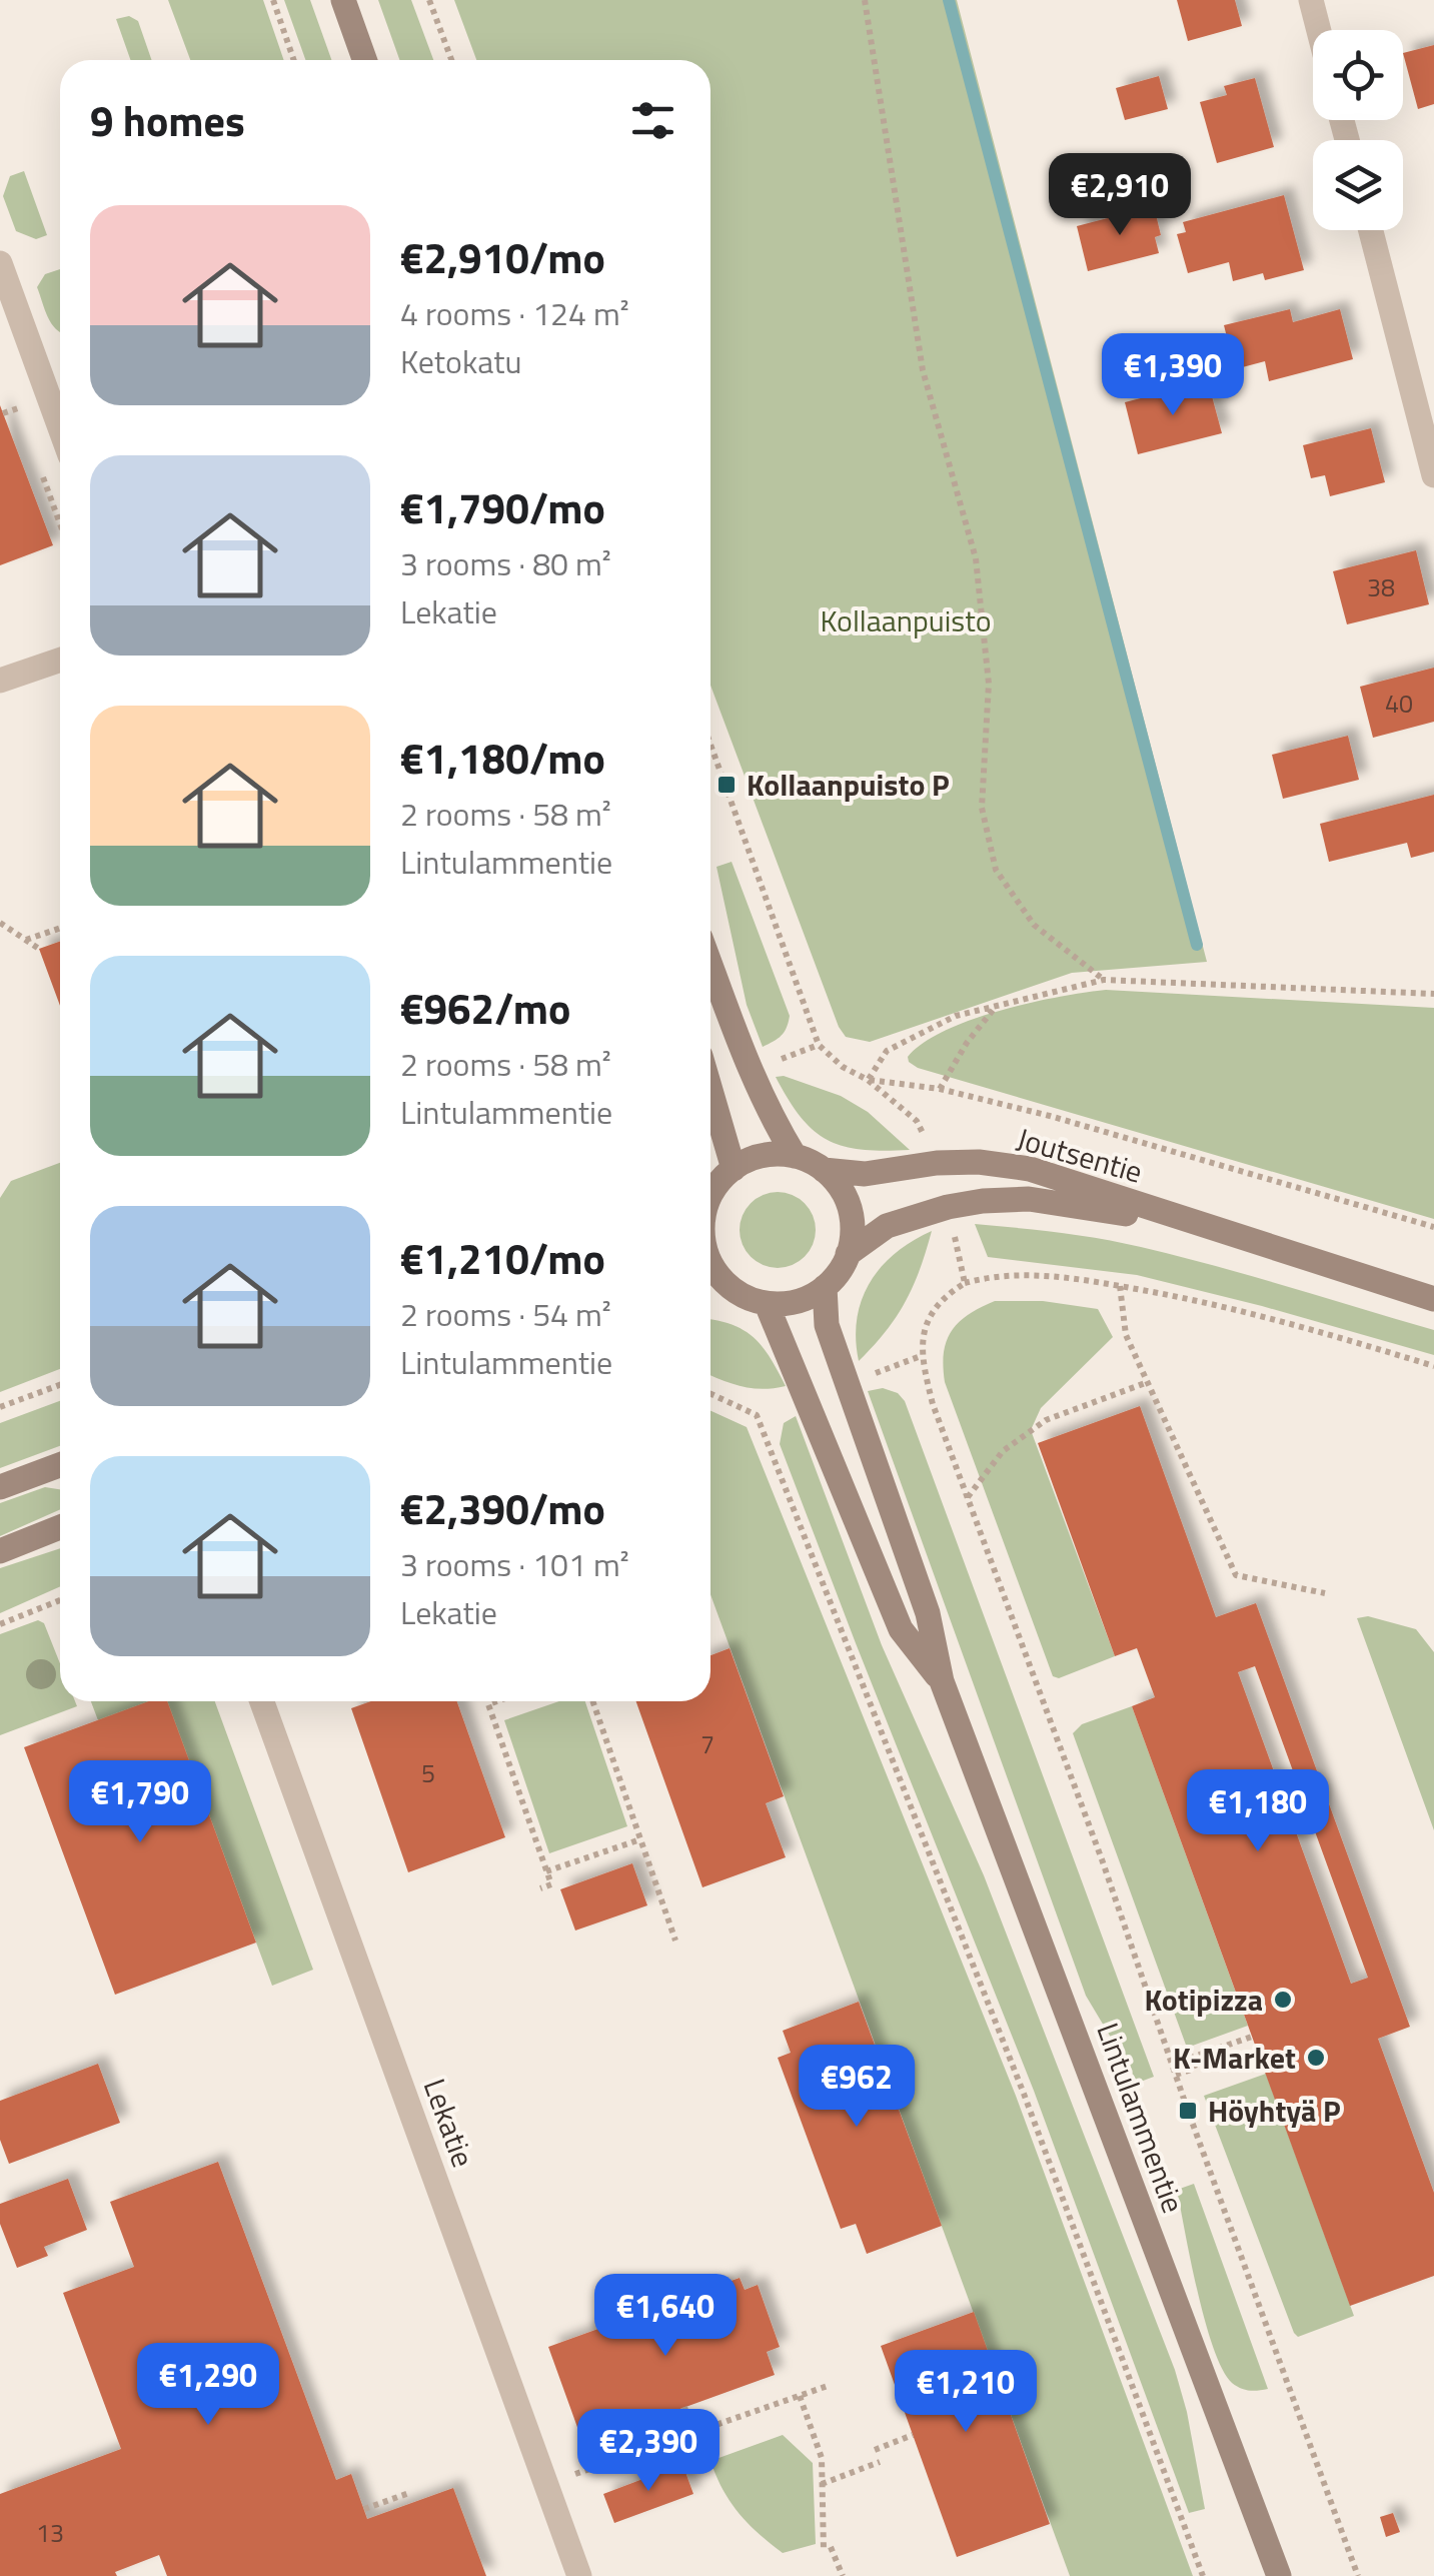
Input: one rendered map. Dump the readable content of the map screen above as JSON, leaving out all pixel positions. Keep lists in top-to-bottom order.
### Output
{
  "streets": {
    "street": ["Joutsentie", "Lintulammentie", "Lekatie"]
  },
  "parks": ["Kollaanpuisto"],
  "places": {
    "transit": ["Kollaanpuisto P", "Höyhtyä P"],
    "other": ["Kotipizza", "K-Market"]
  },
  "house_numbers": [
    "38",
    "40",
    "7",
    "5",
    "13"
  ],
  "page": {
    "heading": "9 homes",
    "price": [
      "€2,910",
      "€1,390",
      "€1,790",
      "€1,180",
      "€962",
      "€1,640",
      "€1,290",
      "€1,210",
      "€2,390"
    ],
    "list": [
      {
        "name": "€2,910/mo",
        "note": "4 rooms · 124 m² · Ketokatu"
      },
      {
        "name": "€1,790/mo",
        "note": "3 rooms · 80 m² · Lekatie"
      },
      {
        "name": "€1,180/mo",
        "note": "2 rooms · 58 m² · Lintulammentie"
      },
      {
        "name": "€962/mo",
        "note": "2 rooms · 58 m² · Lintulammentie"
      },
      {
        "name": "€1,210/mo",
        "note": "2 rooms · 54 m² · Lintulammentie"
      },
      {
        "name": "€2,390/mo",
        "note": "3 rooms · 101 m² · Lekatie"
      }
    ]
  }
}
